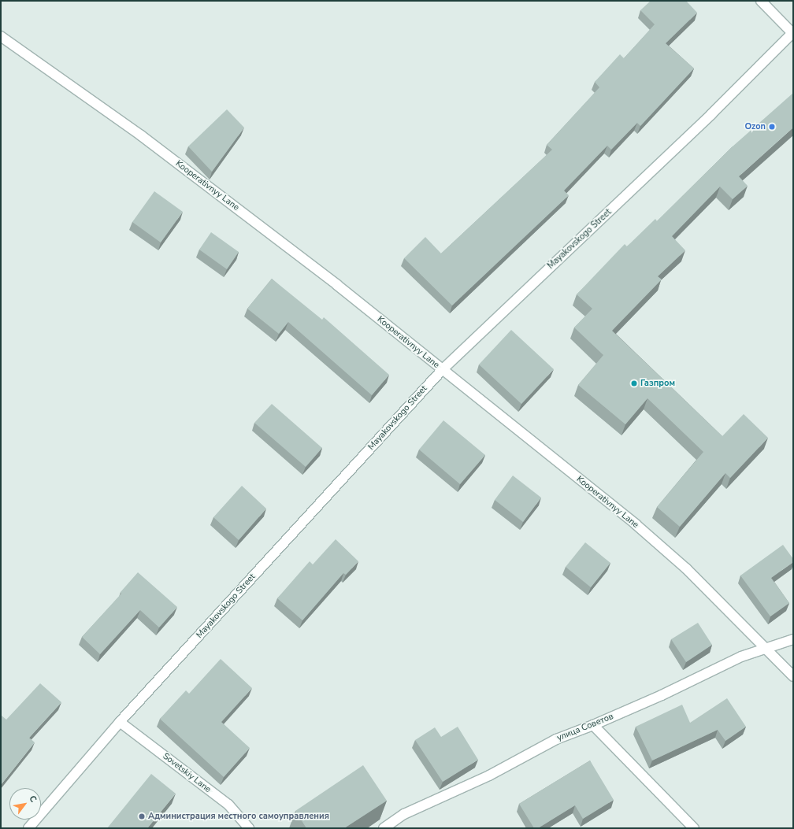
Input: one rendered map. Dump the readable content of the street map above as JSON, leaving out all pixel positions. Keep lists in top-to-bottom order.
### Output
{
  "streets": {
    "street": [
      "Kooperativnyy Lane",
      "Mayakovskogo Street",
      "улица Советов",
      "Sovetskiy Lane"
    ]
  },
  "crossings": [
    ["Kooperativnyy Lane", "Mayakovskogo Street"],
    ["Kooperativnyy Lane", "улица Советов"],
    ["Mayakovskogo Street", "Sovetskiy Lane"]
  ],
  "places": ["Ozon", "Газпром", "Администрация местного самоуправления"],
  "north": "top right"
}
